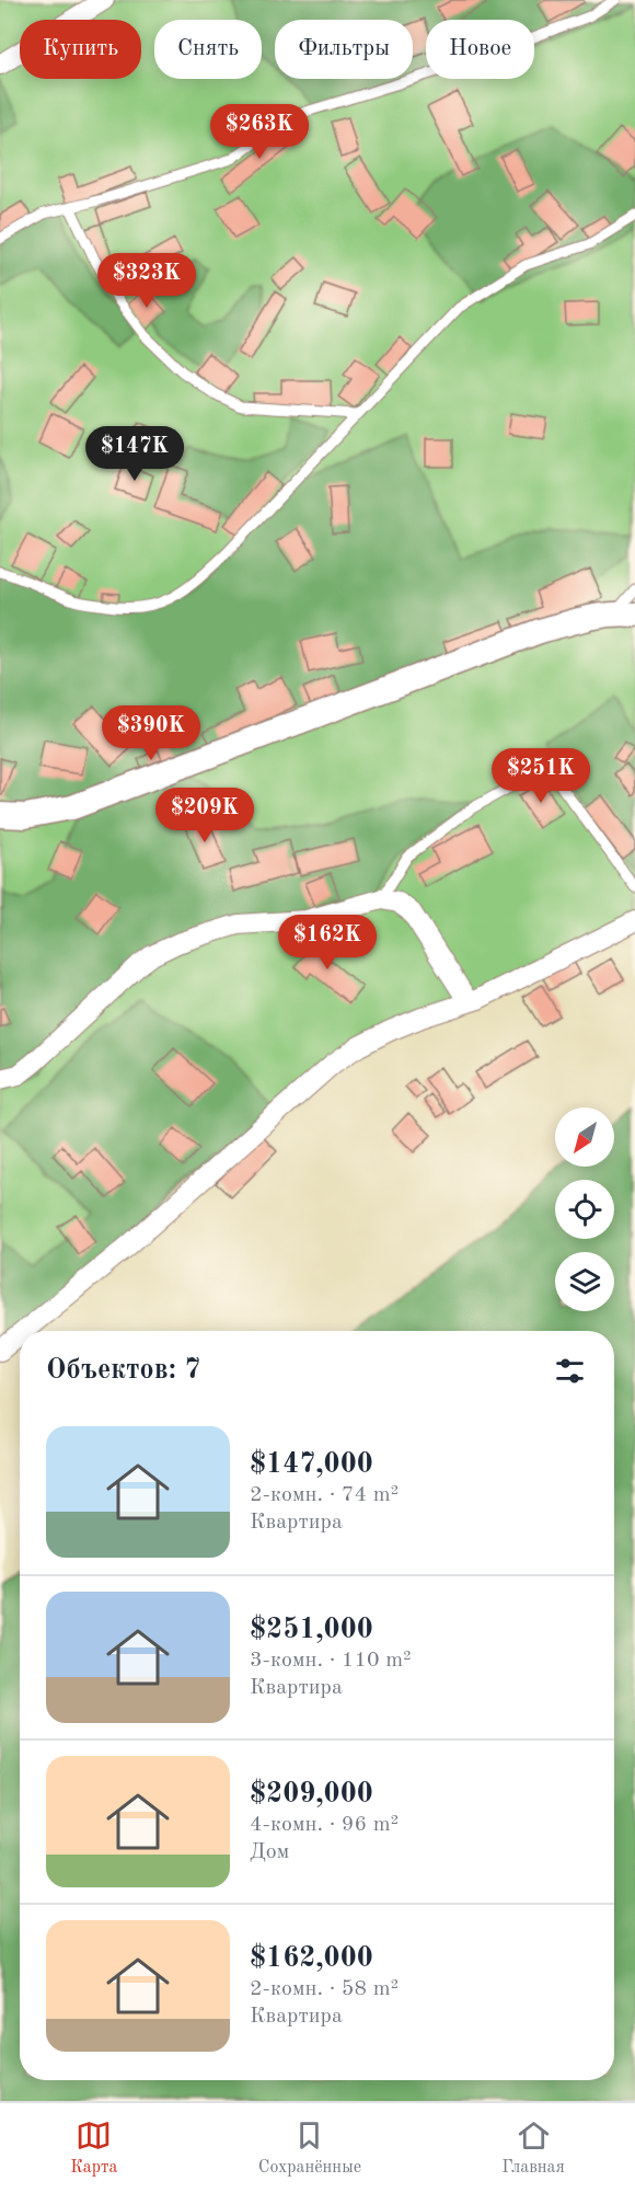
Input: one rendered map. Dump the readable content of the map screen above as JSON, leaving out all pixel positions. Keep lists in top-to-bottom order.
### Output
{
  "north": "bottom left",
  "page": {
    "chip": [
      "Купить",
      "Снять",
      "Фильтры",
      "Новое"
    ],
    "price": [
      "$263K",
      "$323K",
      "$147K",
      "$390K",
      "$251K",
      "$209K",
      "$162K"
    ],
    "heading": "Объектов: 7",
    "list": [
      {
        "name": "$147,000",
        "note": "2-комн. · 74 m² · Квартира"
      },
      {
        "name": "$251,000",
        "note": "3-комн. · 110 m² · Квартира"
      },
      {
        "name": "$209,000",
        "note": "4-комн. · 96 m² · Дом"
      },
      {
        "name": "$162,000",
        "note": "2-комн. · 58 m² · Квартира"
      }
    ],
    "tabs": ["Карта", "Сохранённые", "Главная"]
  }
}
